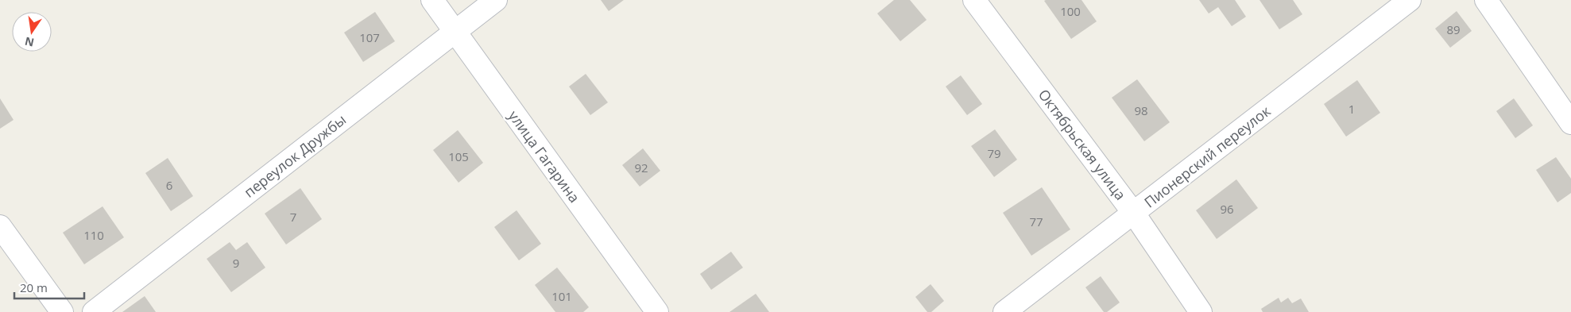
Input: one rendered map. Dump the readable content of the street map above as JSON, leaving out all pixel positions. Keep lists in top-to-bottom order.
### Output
{
  "streets": {
    "street": [
      "Октябрьская улица",
      "переулок Дружбы",
      "улица Гагарина",
      "Пионерский переулок"
    ]
  },
  "crossings": [
    ["Октябрьская улица", "Пионерский переулок"],
    ["переулок Дружбы", "улица Гагарина"]
  ],
  "house_numbers": [
    "100",
    "89",
    "107",
    "1",
    "98",
    "79",
    "105",
    "92",
    "6",
    "96",
    "7",
    "77",
    "110",
    "9",
    "101"
  ],
  "scale_bar": "20 m",
  "north": "bottom"
}
